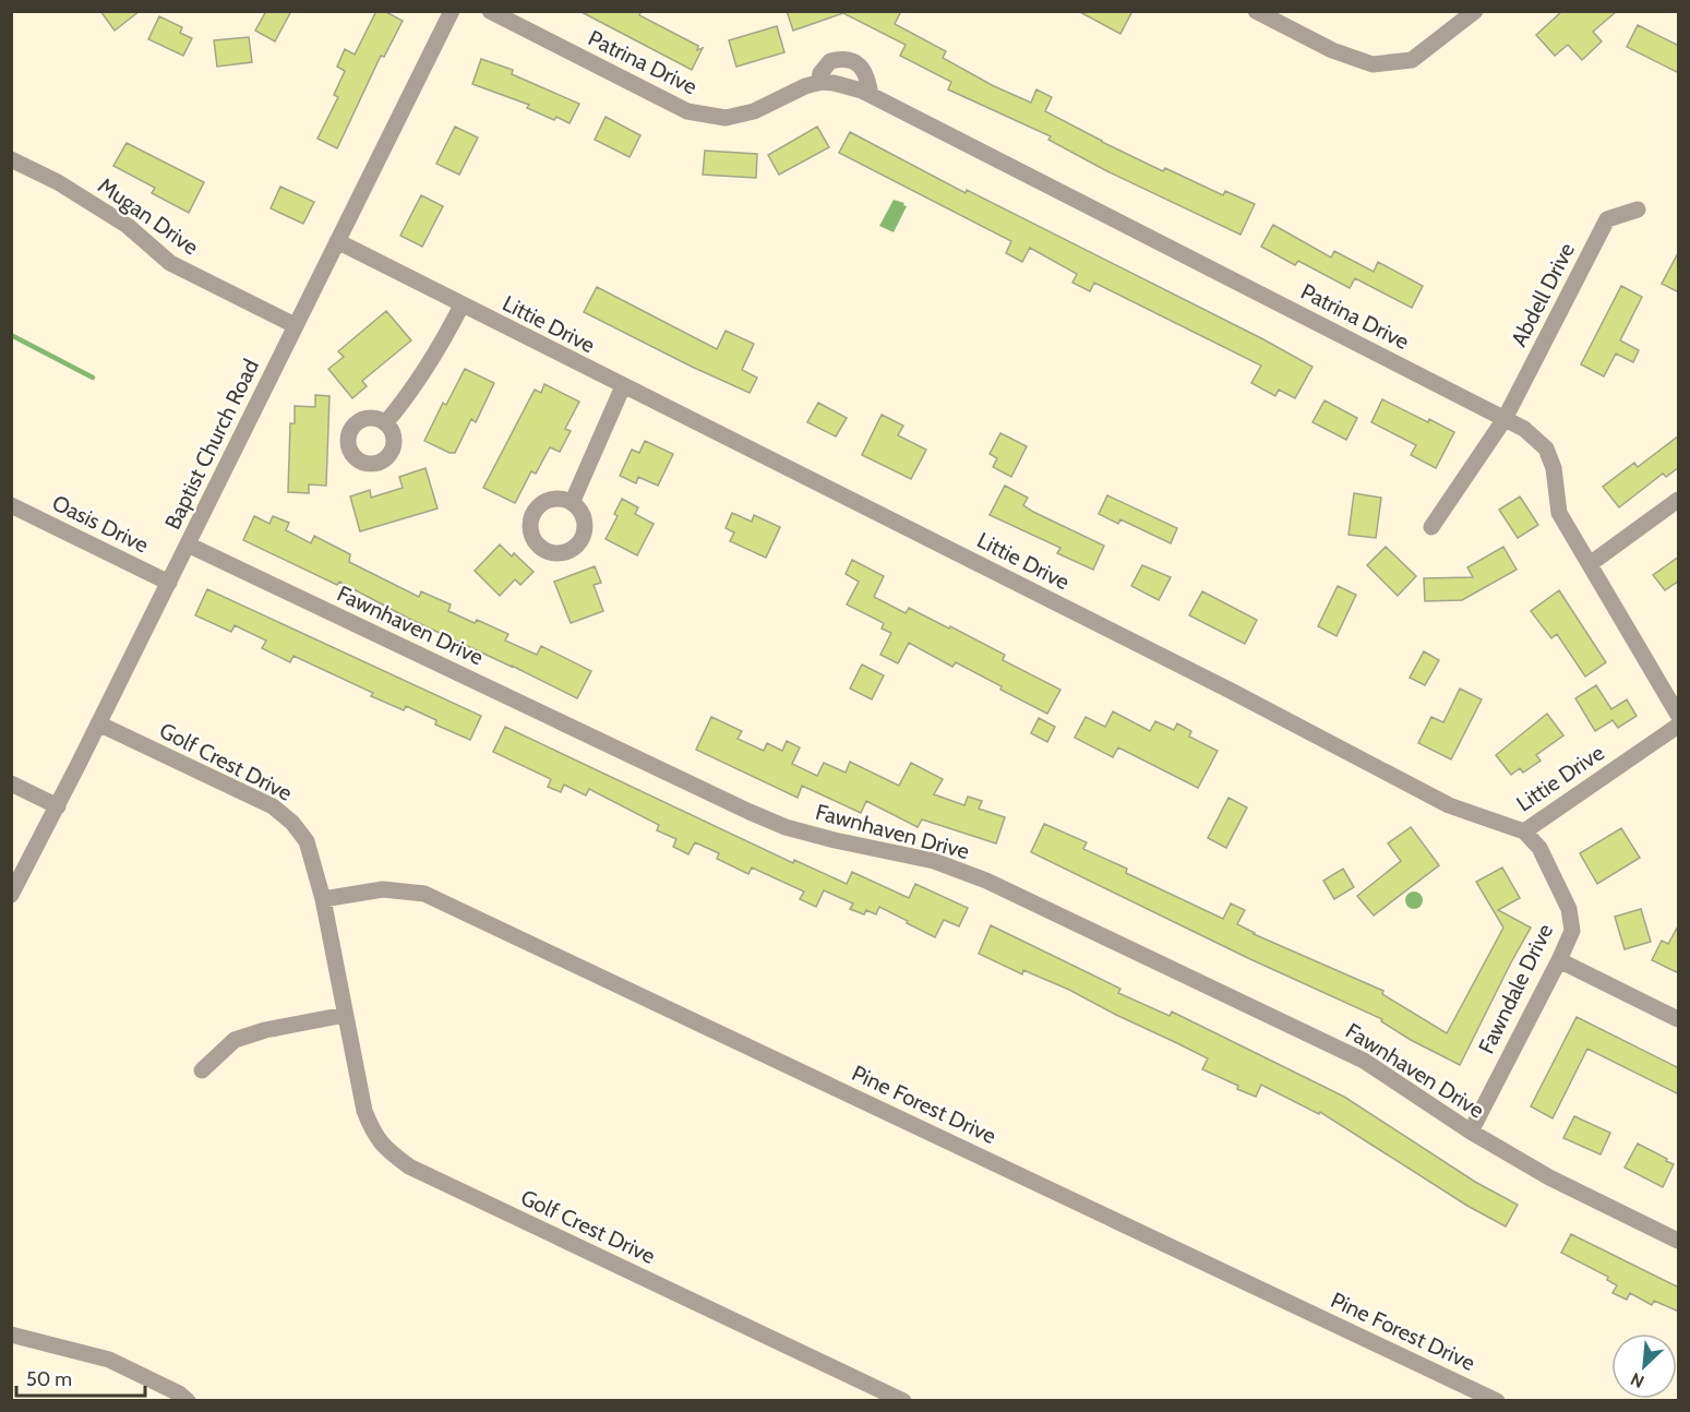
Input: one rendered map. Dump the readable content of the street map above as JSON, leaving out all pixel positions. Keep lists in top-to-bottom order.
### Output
{
  "streets": {
    "street": [
      "Patrina Drive",
      "Mugan Drive",
      "Abdell Drive",
      "Littie Drive",
      "Baptist Church Road",
      "Oasis Drive",
      "Fawnhaven Drive",
      "Golf Crest Drive",
      "Fawndale Drive",
      "Pine Forest Drive"
    ]
  },
  "crossings": [
    ["Patrina Drive", "Abdell Drive"],
    ["Mugan Drive", "Baptist Church Road"],
    ["Littie Drive", "Baptist Church Road"],
    ["Littie Drive", "Fawndale Drive"],
    ["Baptist Church Road", "Oasis Drive"],
    ["Baptist Church Road", "Fawnhaven Drive"],
    ["Baptist Church Road", "Golf Crest Drive"],
    ["Fawnhaven Drive", "Fawndale Drive"],
    ["Golf Crest Drive", "Pine Forest Drive"]
  ],
  "scale_bar": "50 m",
  "north": "bottom left"
}
